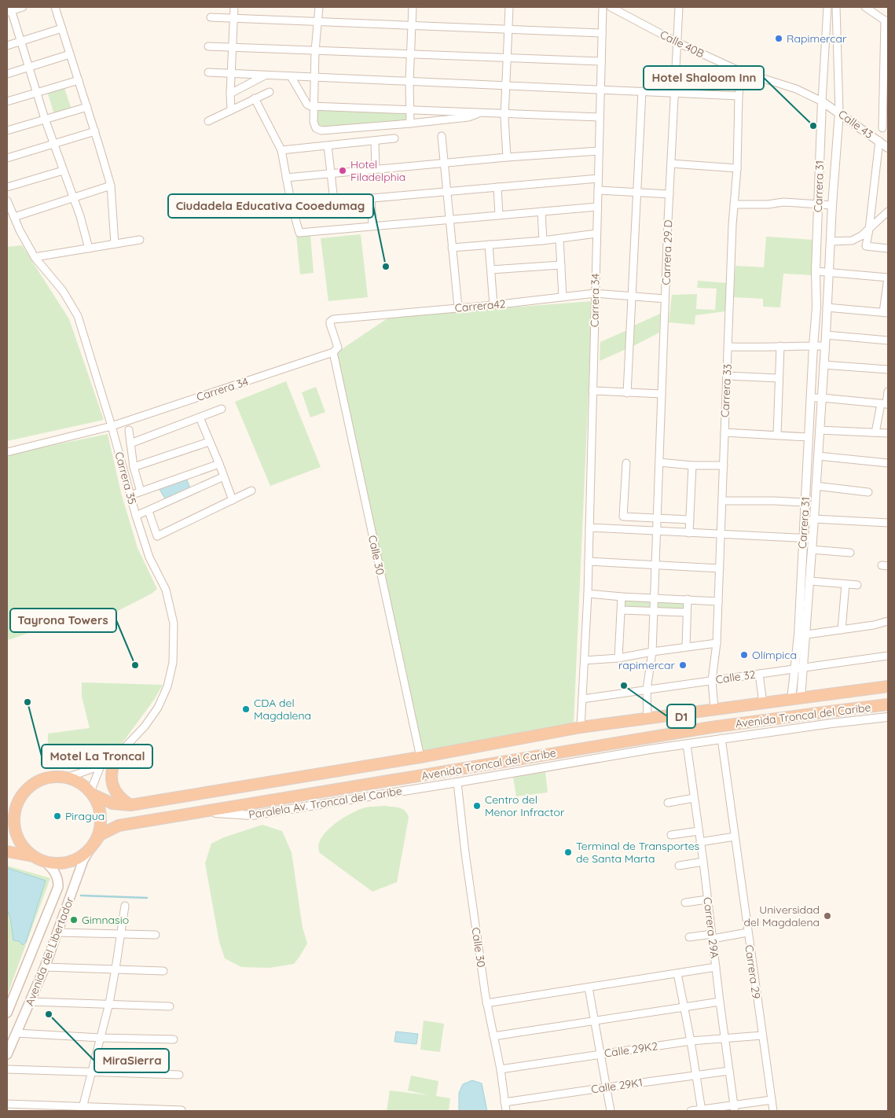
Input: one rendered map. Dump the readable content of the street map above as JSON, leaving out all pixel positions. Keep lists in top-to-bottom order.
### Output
{
  "streets": {
    "highway": ["Avenida Troncal del Caribe"],
    "main road": ["Avenida del Libertador"],
    "street": [
      "Calle 40B",
      "Calle 43",
      "Carrera 31",
      "Carrera 29 D",
      "Carrera 34",
      "Carrera42",
      "Carrera 33",
      "Carrera 35",
      "Calle 30",
      "Calle 32",
      "Paralela Av. Troncal del Caribe",
      "Carrera 29A",
      "Carrera 29",
      "Calle 29K2",
      "Calle 29K1"
    ]
  },
  "crossings": [
    ["Calle 40B", "Calle 43"],
    ["Calle 40B", "Carrera 31"],
    ["Calle 40B", "Carrera 29 D"],
    ["Calle 40B", "Carrera 33"],
    ["Calle 43", "Carrera 31"],
    ["Carrera 31", "Calle 32"],
    ["Carrera 31", "Avenida Troncal del Caribe"],
    ["Carrera 29 D", "Carrera42"],
    ["Carrera 29 D", "Calle 32"],
    ["Carrera 29 D", "Avenida Troncal del Caribe"],
    ["Carrera 34", "Carrera42"],
    ["Carrera 34", "Carrera 35"],
    ["Carrera 34", "Calle 30"],
    ["Carrera 34", "Calle 32"],
    ["Carrera 34", "Avenida Troncal del Caribe"],
    ["Carrera42", "Calle 30"],
    ["Carrera 33", "Calle 32"],
    ["Carrera 33", "Avenida Troncal del Caribe"],
    ["Carrera 35", "Avenida Troncal del Caribe"],
    ["Carrera 35", "Avenida del Libertador"],
    ["Calle 30", "Avenida Troncal del Caribe"],
    ["Calle 30", "Paralela Av. Troncal del Caribe"],
    ["Calle 30", "Calle 29K2"],
    ["Calle 30", "Calle 29K1"],
    ["Avenida Troncal del Caribe", "Paralela Av. Troncal del Caribe"],
    ["Avenida Troncal del Caribe", "Avenida del Libertador"],
    ["Paralela Av. Troncal del Caribe", "Carrera 29A"],
    ["Paralela Av. Troncal del Caribe", "Carrera 29"],
    ["Carrera 29A", "Calle 29K2"],
    ["Carrera 29A", "Calle 29K1"],
    ["Carrera 29", "Calle 29K2"]
  ],
  "places": [
    "Rapimercar",
    "Hotel Shaloom Inn",
    "Hotel Filadelphia",
    "Ciudadela Educativa Cooedumag",
    "Olímpica",
    "Tayrona Towers",
    "rapimercar",
    "D1",
    "Motel La Troncal",
    "CDA del Magdalena",
    "Centro del Menor Infractor",
    "Piragua",
    "Terminal de Transportes de Santa Marta",
    "Universidad del Magdalena",
    "Gimnasio",
    "MiraSierra"
  ]
}
